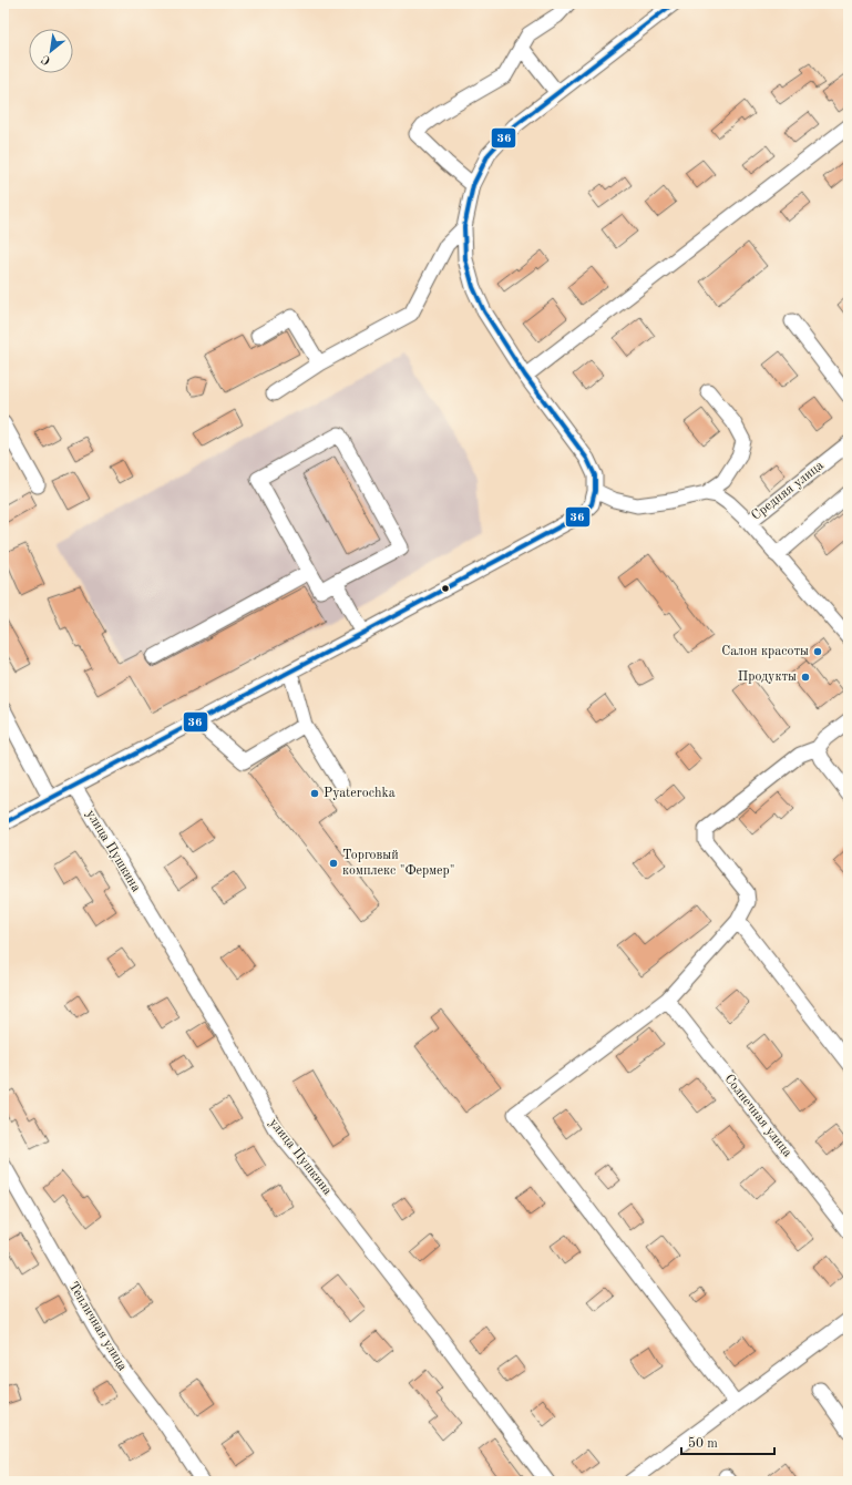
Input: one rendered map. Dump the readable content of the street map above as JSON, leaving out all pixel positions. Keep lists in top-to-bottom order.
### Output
{
  "streets": {
    "street": [
      "Средняя улица",
      "улица Пушкина",
      "Солнечная улица",
      "Тепличная улица"
    ]
  },
  "places": [
    "Салон красоты",
    "Продукты",
    "Pyaterochka",
    "Торговый комплекс \"Фермер\""
  ],
  "lines": ["transit line 36"],
  "scale_bar": "50 m",
  "north": "bottom left"
}
